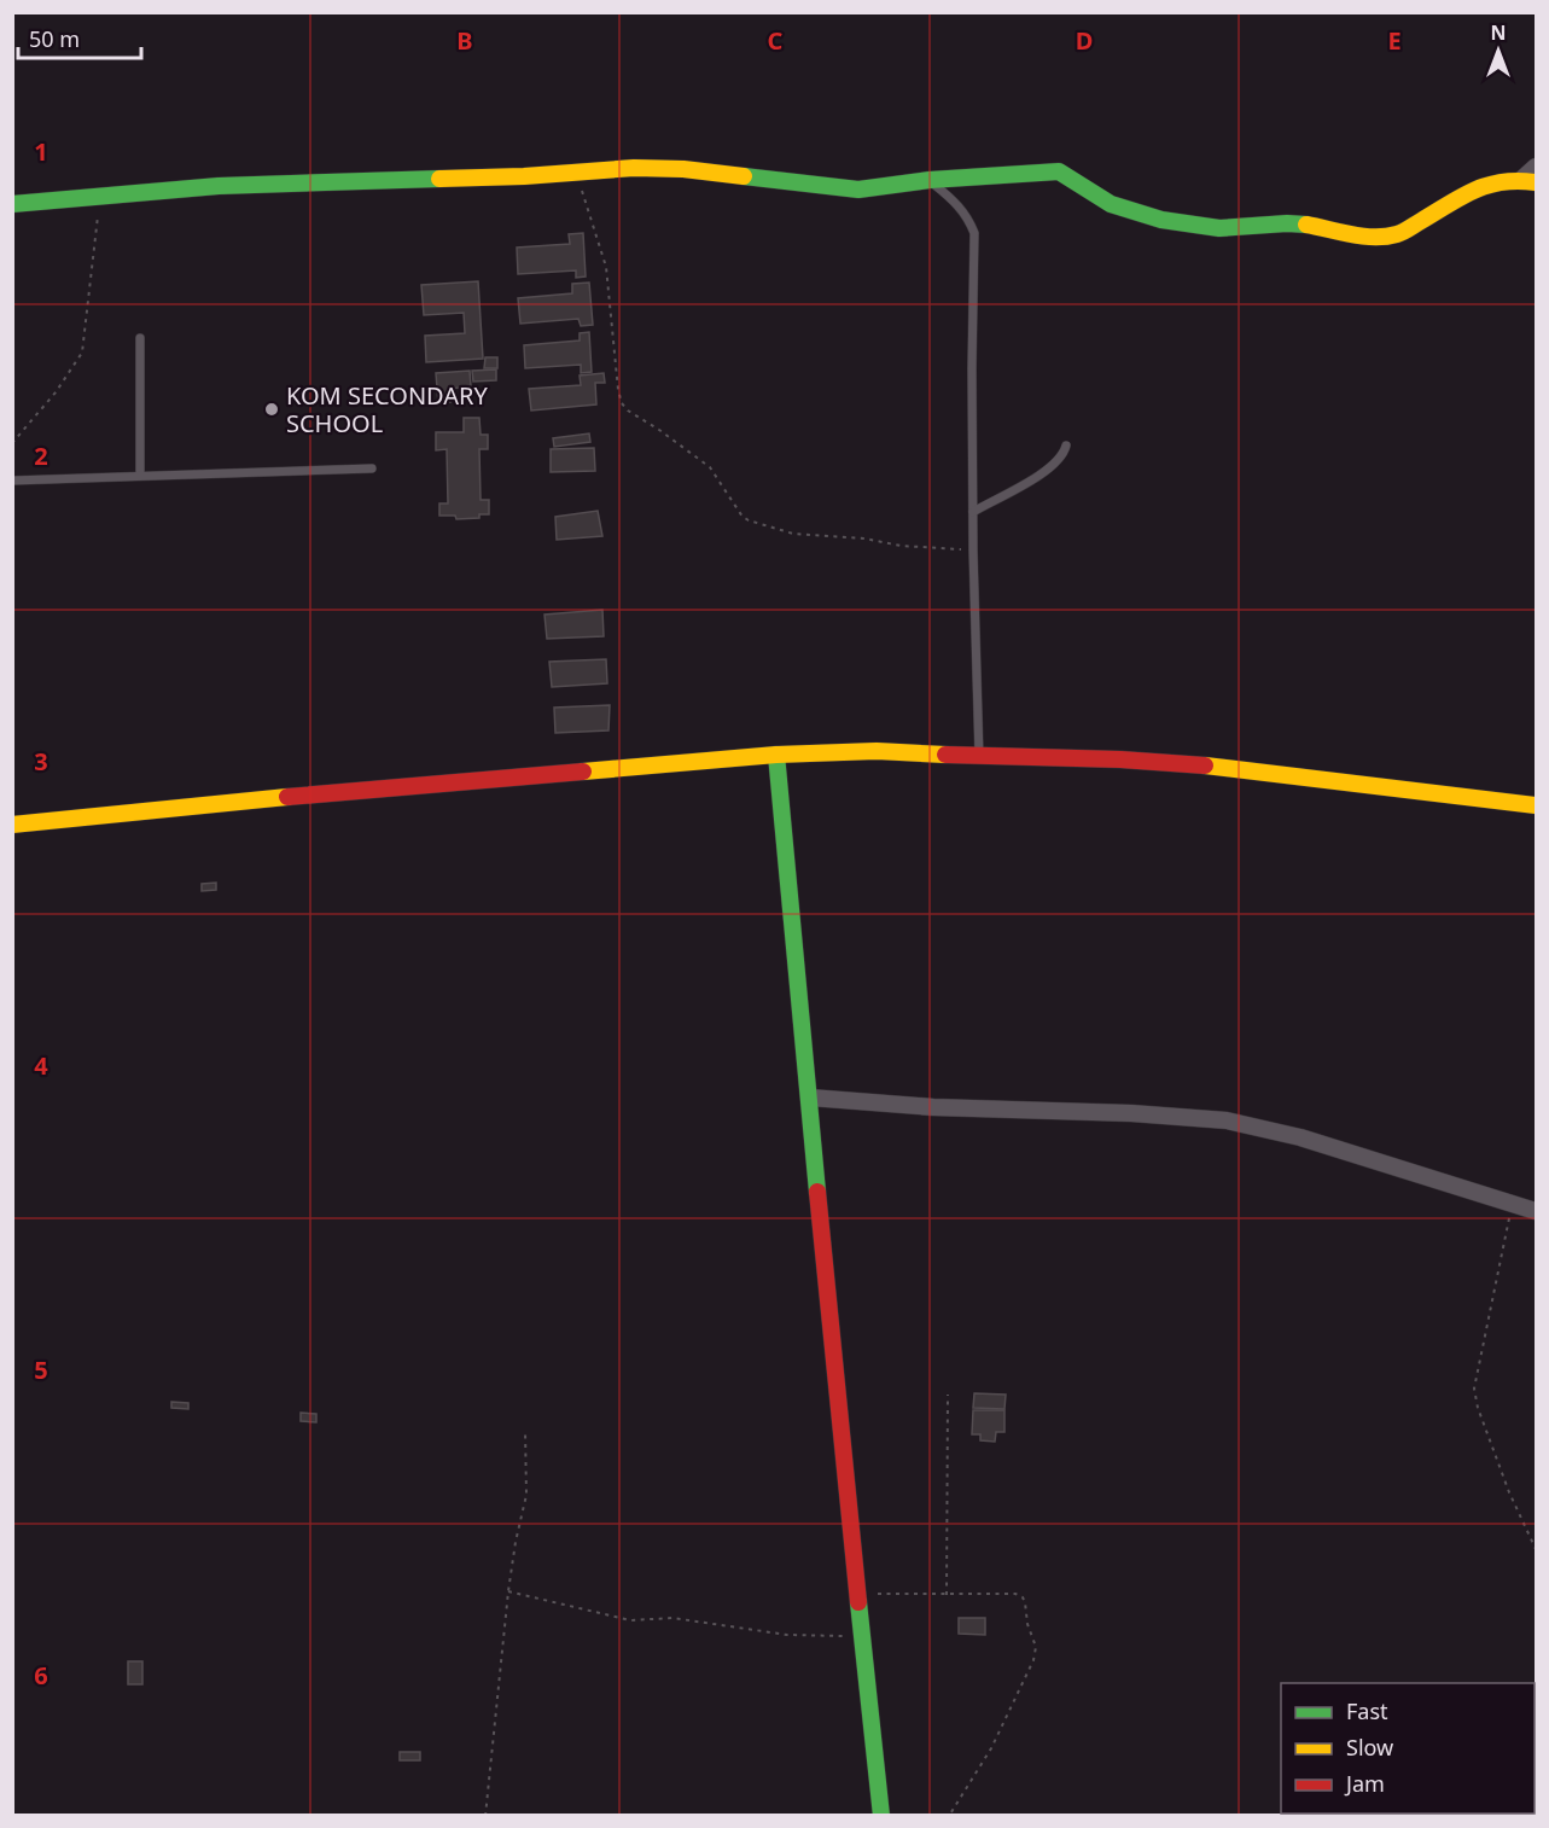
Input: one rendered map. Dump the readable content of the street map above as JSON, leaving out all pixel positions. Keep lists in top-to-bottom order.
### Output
{
  "places": ["KOM SECONDARY SCHOOL"],
  "legend": ["Fast", "Slow", "Jam"],
  "scale_bar": "50 m",
  "north": "top",
  "grid": {
    "columns": [
      "B",
      "C",
      "D",
      "E"
    ],
    "rows": [
      "1",
      "2",
      "3",
      "4",
      "5",
      "6"
    ]
  }
}
